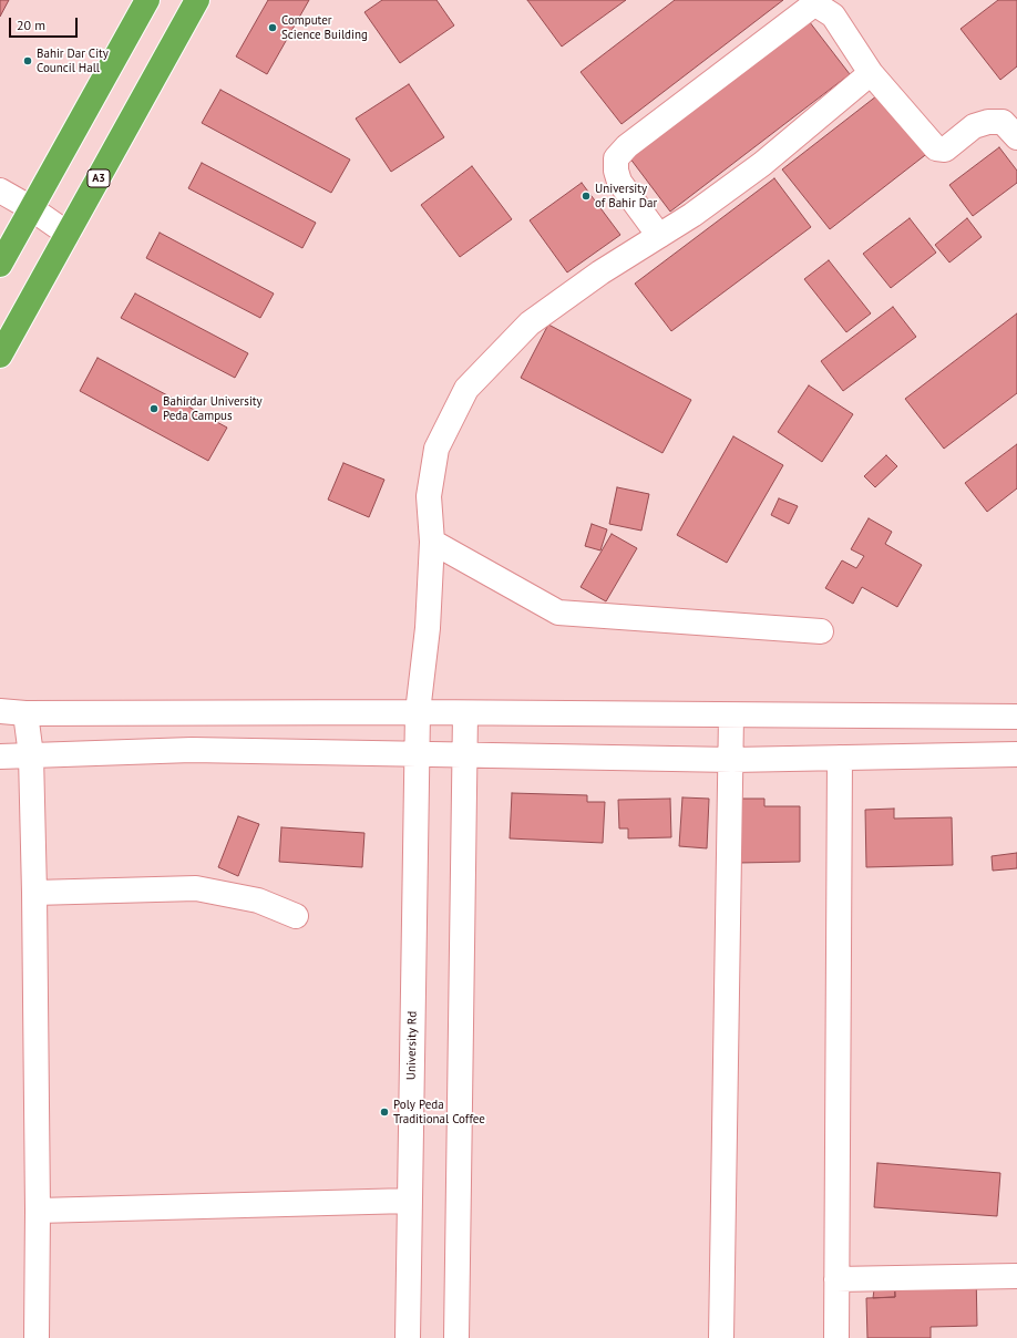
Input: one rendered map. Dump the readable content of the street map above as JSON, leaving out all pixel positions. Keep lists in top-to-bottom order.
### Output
{
  "streets": {
    "highway": ["A3"],
    "street": ["University Rd"]
  },
  "places": [
    "Computer Science Building",
    "Bahir Dar City Council Hall",
    "University of Bahir Dar",
    "Bahirdar University Peda Campus",
    "Poly Peda Traditional Coffee"
  ],
  "scale_bar": "20 m"
}
